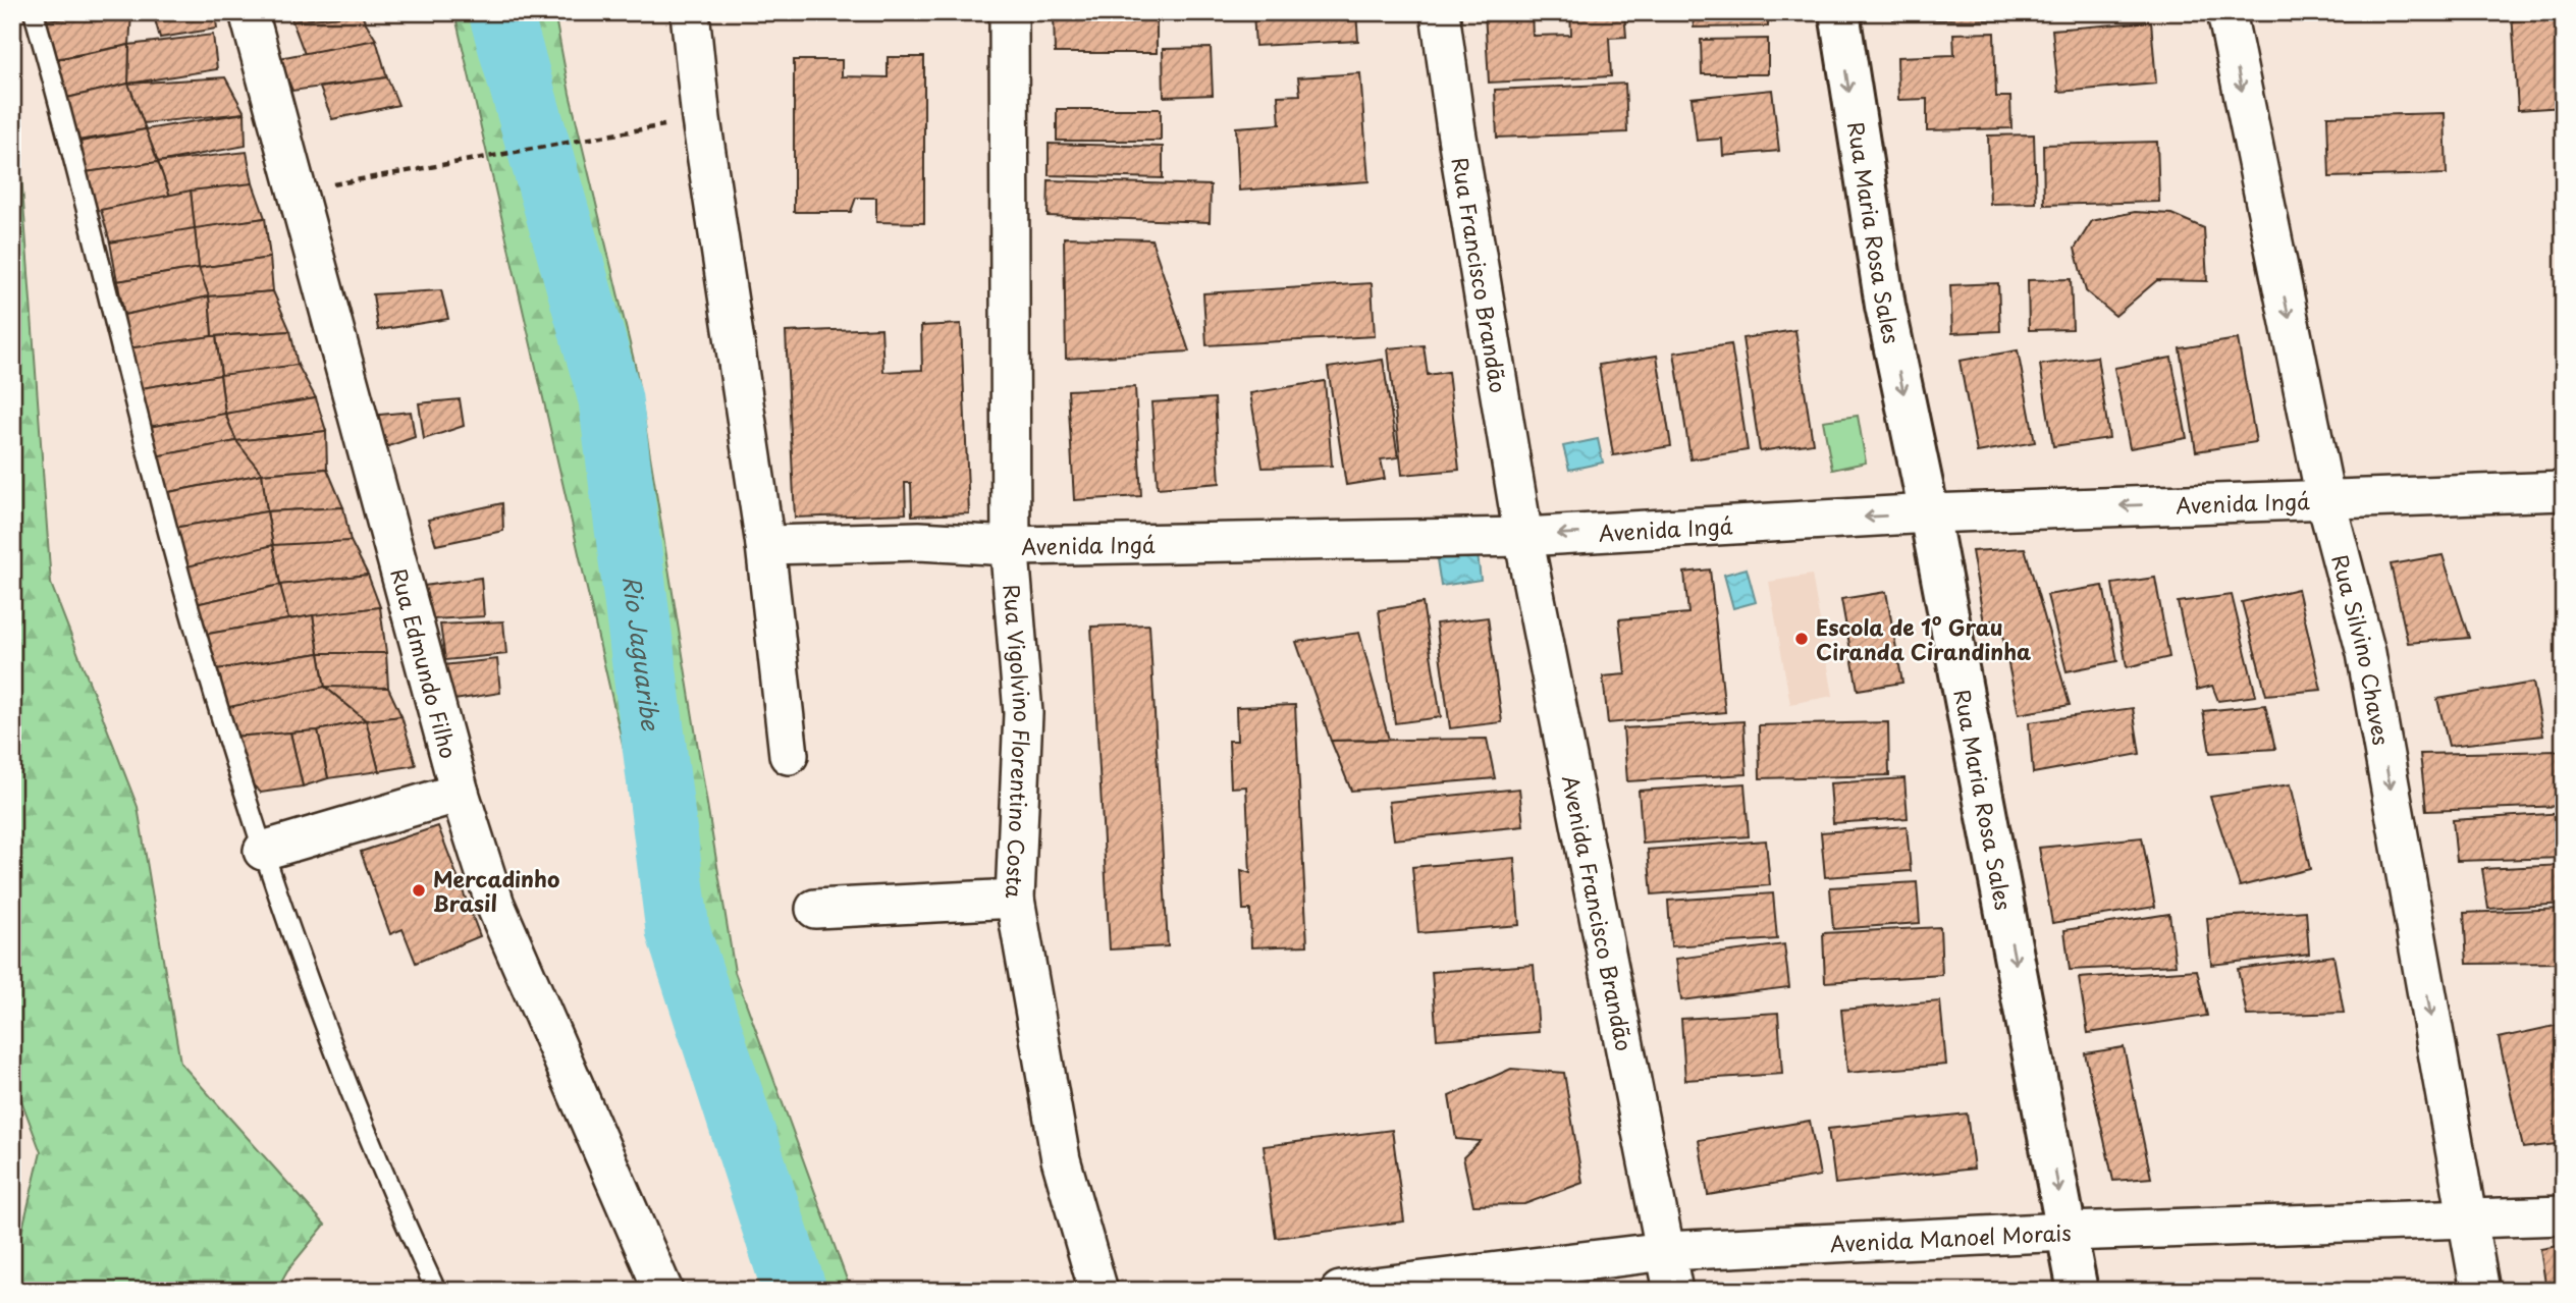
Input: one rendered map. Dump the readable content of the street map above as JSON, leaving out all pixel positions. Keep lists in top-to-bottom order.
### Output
{
  "streets": {
    "main road": ["Rua Maria Rosa Sales"],
    "street": [
      "Rua Francisco Brandão",
      "Avenida Ingá",
      "Rua Silvino Chaves",
      "Rua Edmundo Filho",
      "Rua Vigolvino Florentino Costa",
      "Avenida Francisco Brandão",
      "Avenida Manoel Morais"
    ]
  },
  "crossings": [
    ["Rua Maria Rosa Sales", "Avenida Ingá"],
    ["Rua Maria Rosa Sales", "Avenida Manoel Morais"],
    ["Rua Francisco Brandão", "Avenida Ingá"],
    ["Rua Francisco Brandão", "Avenida Francisco Brandão"],
    ["Avenida Ingá", "Rua Silvino Chaves"],
    ["Avenida Ingá", "Rua Vigolvino Florentino Costa"],
    ["Avenida Ingá", "Avenida Francisco Brandão"],
    ["Rua Silvino Chaves", "Avenida Manoel Morais"],
    ["Avenida Francisco Brandão", "Avenida Manoel Morais"]
  ],
  "one_way": ["Rua Maria Rosa Sales", "Avenida Ingá", "Rua Silvino Chaves"],
  "water": ["Rio Jaguaribe"],
  "places": ["Escola de 1º Grau Ciranda Cirandinha", "Mercadinho Brasil"]
}
